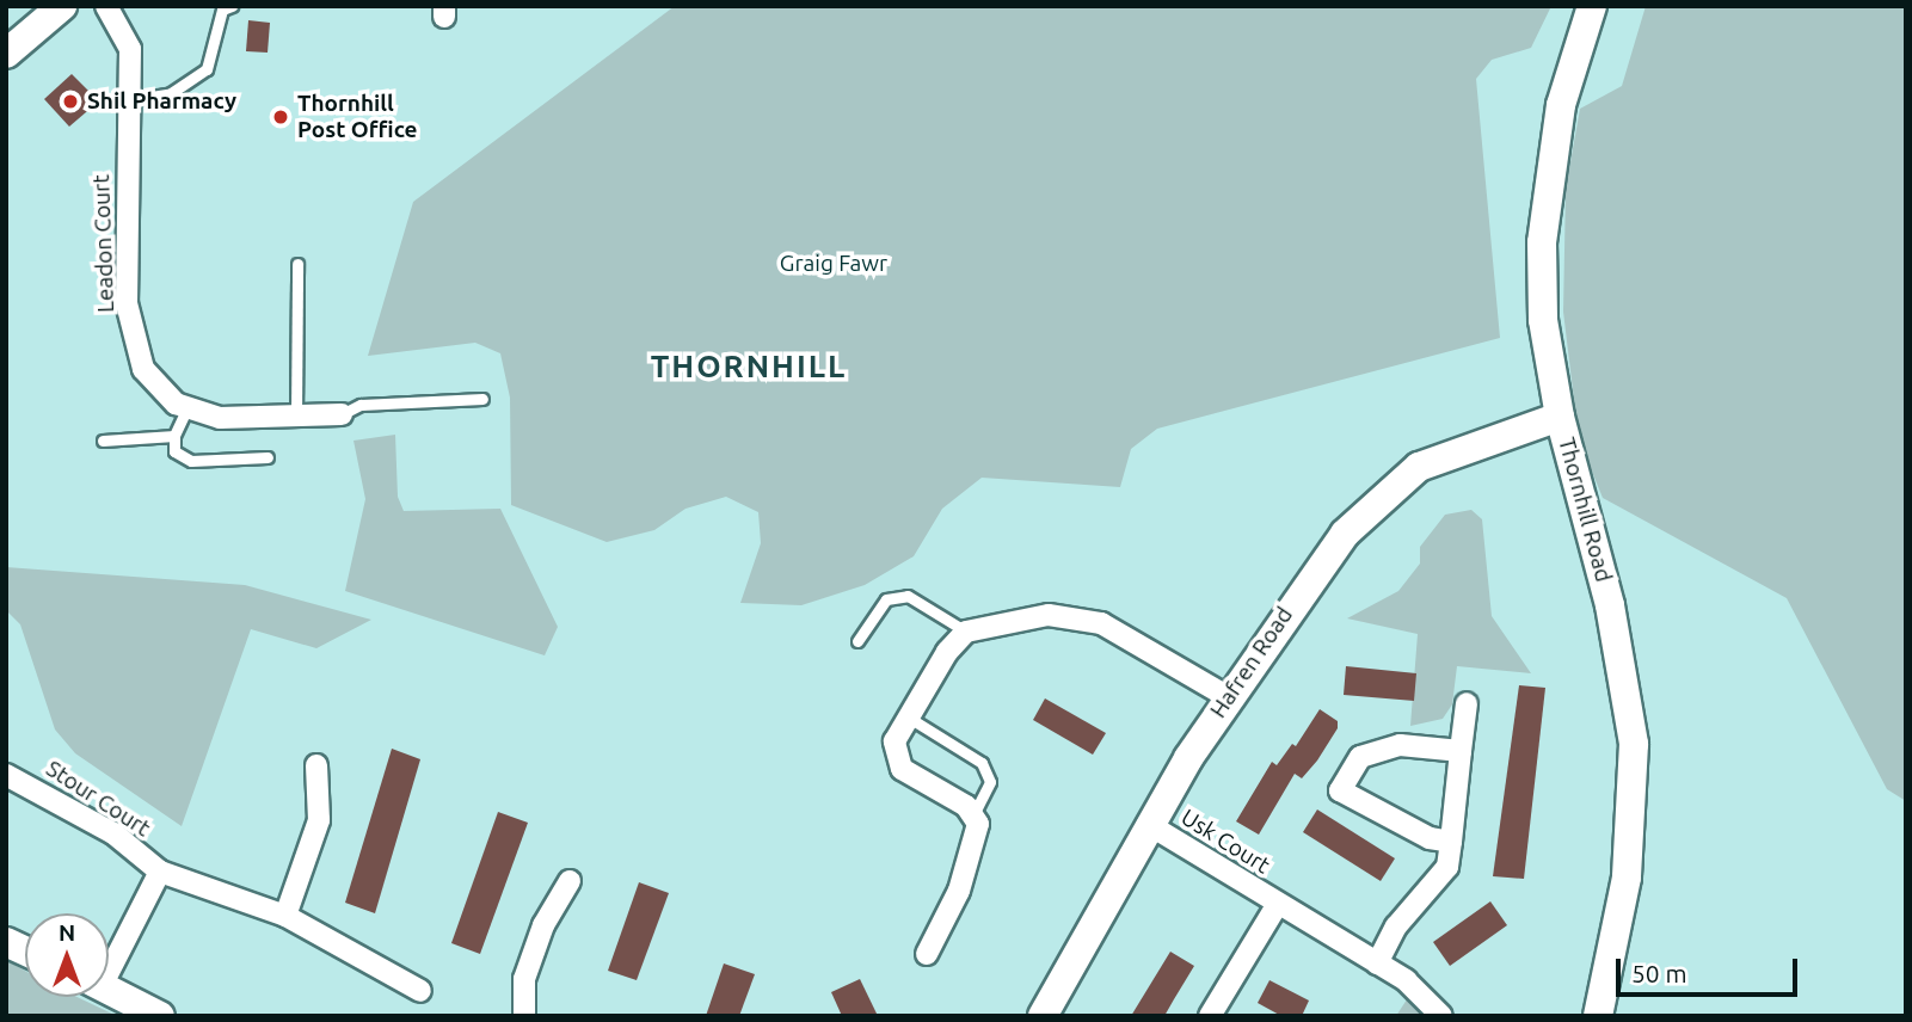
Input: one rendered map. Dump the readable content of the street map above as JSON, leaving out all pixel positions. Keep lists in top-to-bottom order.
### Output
{
  "streets": {
    "street": [
      "Leadon Court",
      "Thornhill Road",
      "Hafren Road",
      "Stour Court",
      "Usk Court"
    ]
  },
  "crossings": [
    ["Thornhill Road", "Hafren Road"],
    ["Hafren Road", "Usk Court"]
  ],
  "districts": ["THORNHILL"],
  "parks": ["Graig Fawr"],
  "places": ["Shil Pharmacy", "Thornhill Post Office"],
  "scale_bar": "50 m",
  "north": "top"
}
